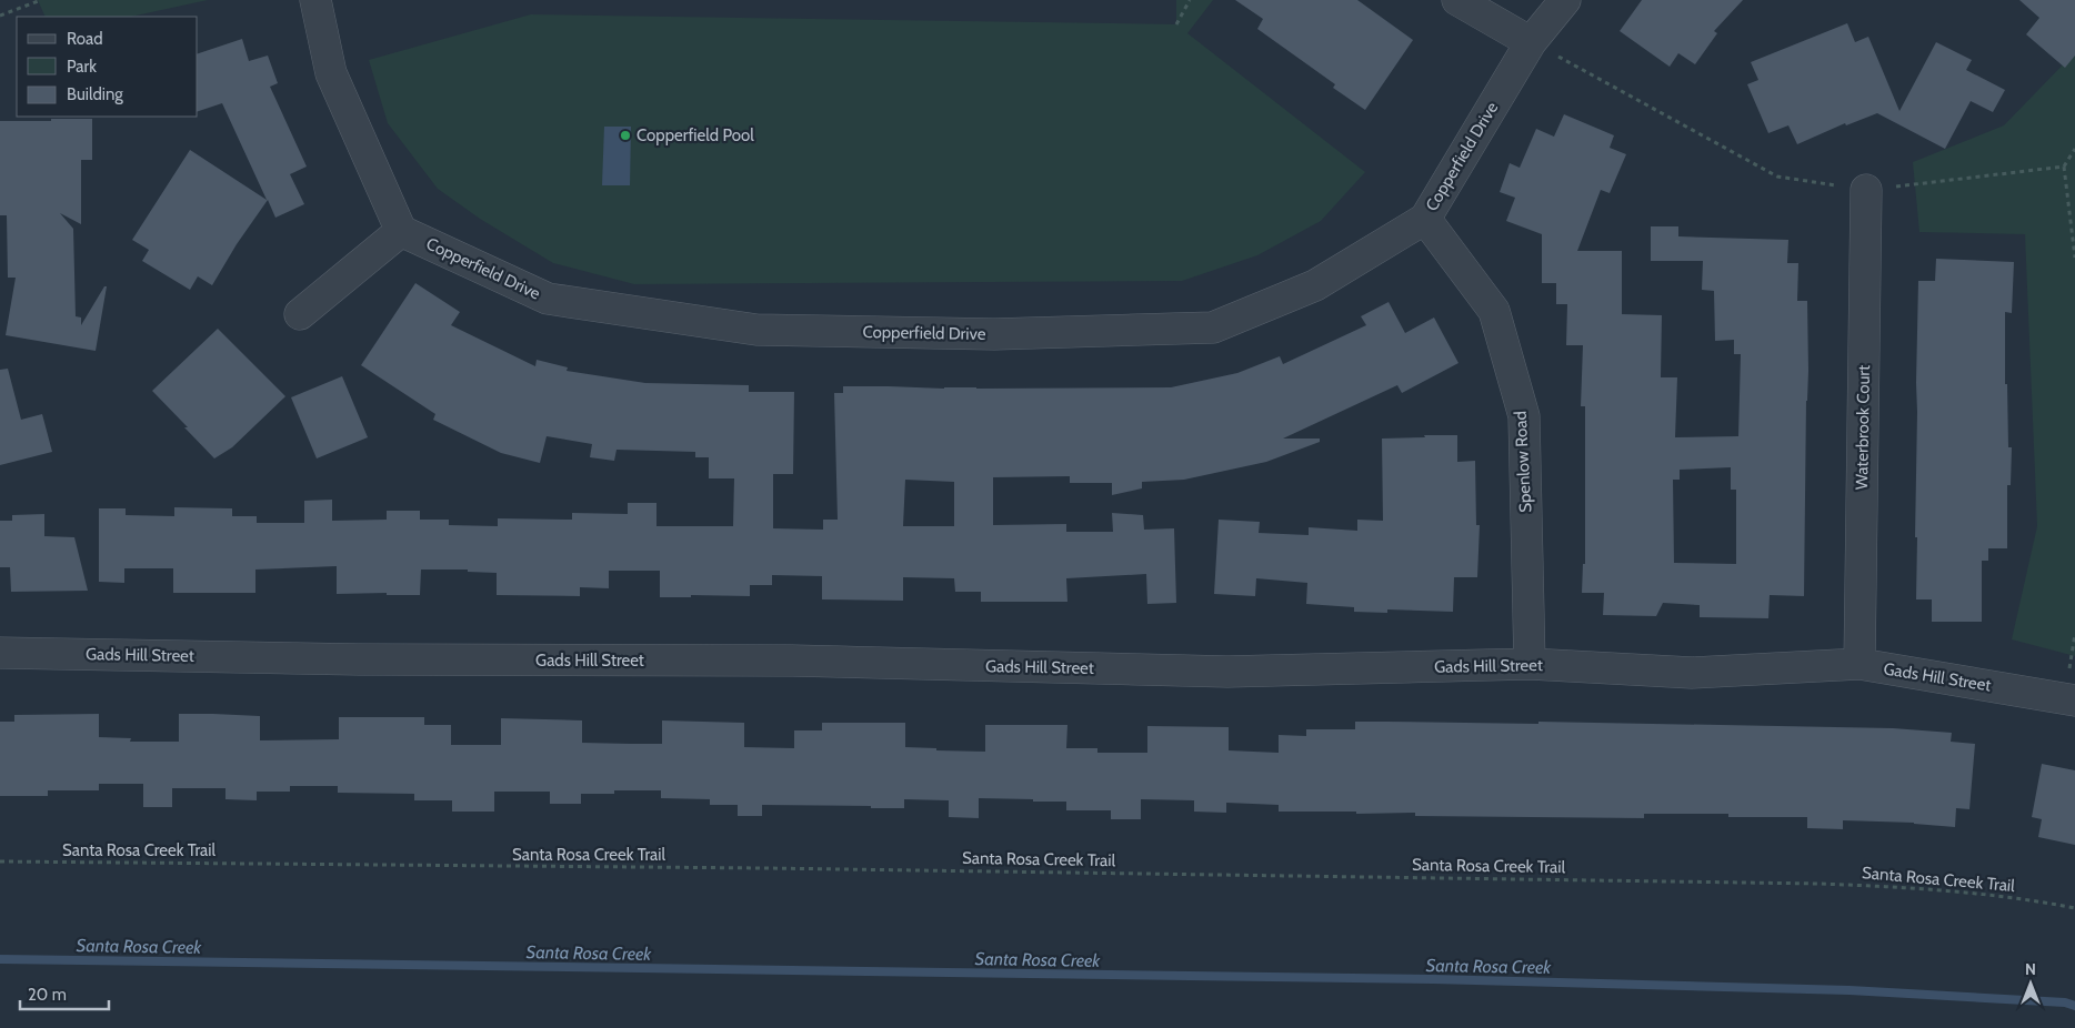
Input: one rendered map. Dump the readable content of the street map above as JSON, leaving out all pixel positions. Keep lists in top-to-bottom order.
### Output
{
  "streets": {
    "street": [
      "Copperfield Drive",
      "Waterbrook Court",
      "Spenlow Road",
      "Gads Hill Street"
    ],
    "path": ["Santa Rosa Creek Trail"]
  },
  "crossings": [
    ["Copperfield Drive", "Spenlow Road"],
    ["Waterbrook Court", "Gads Hill Street"],
    ["Spenlow Road", "Gads Hill Street"]
  ],
  "water": ["Santa Rosa Creek"],
  "places": ["Copperfield Pool"],
  "legend": ["Road", "Park", "Building"],
  "scale_bar": "20 m",
  "north": "top"
}
